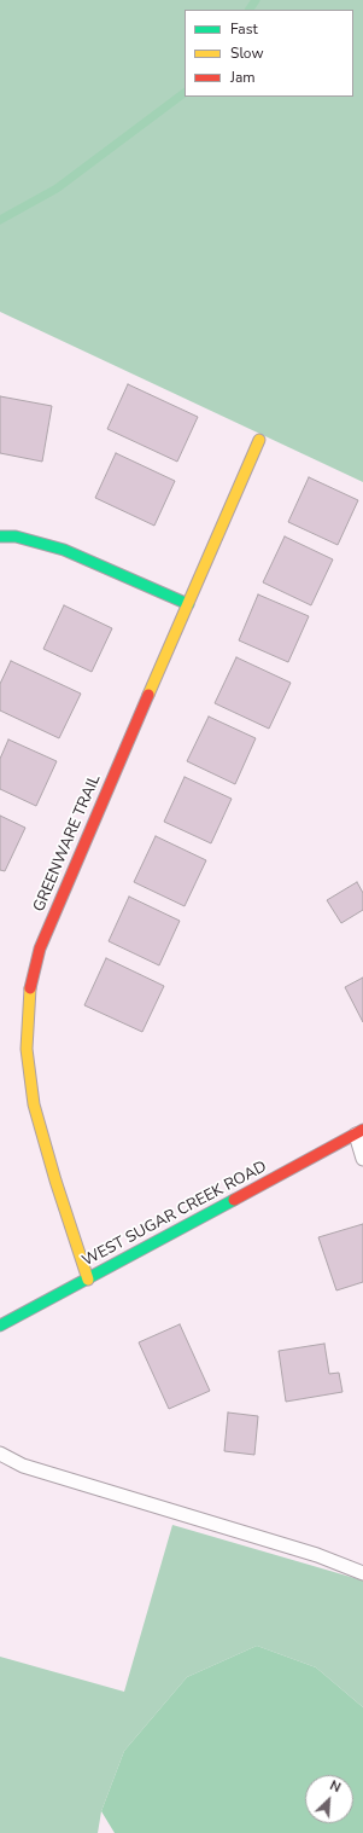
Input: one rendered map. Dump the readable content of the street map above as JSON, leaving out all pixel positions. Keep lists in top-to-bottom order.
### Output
{
  "streets": {
    "street": ["GREENWARE TRAIL", "WEST SUGAR CREEK ROAD"]
  },
  "crossings": [
    ["GREENWARE TRAIL", "WEST SUGAR CREEK ROAD"]
  ],
  "legend": ["Fast", "Slow", "Jam"],
  "north": "top right"
}
